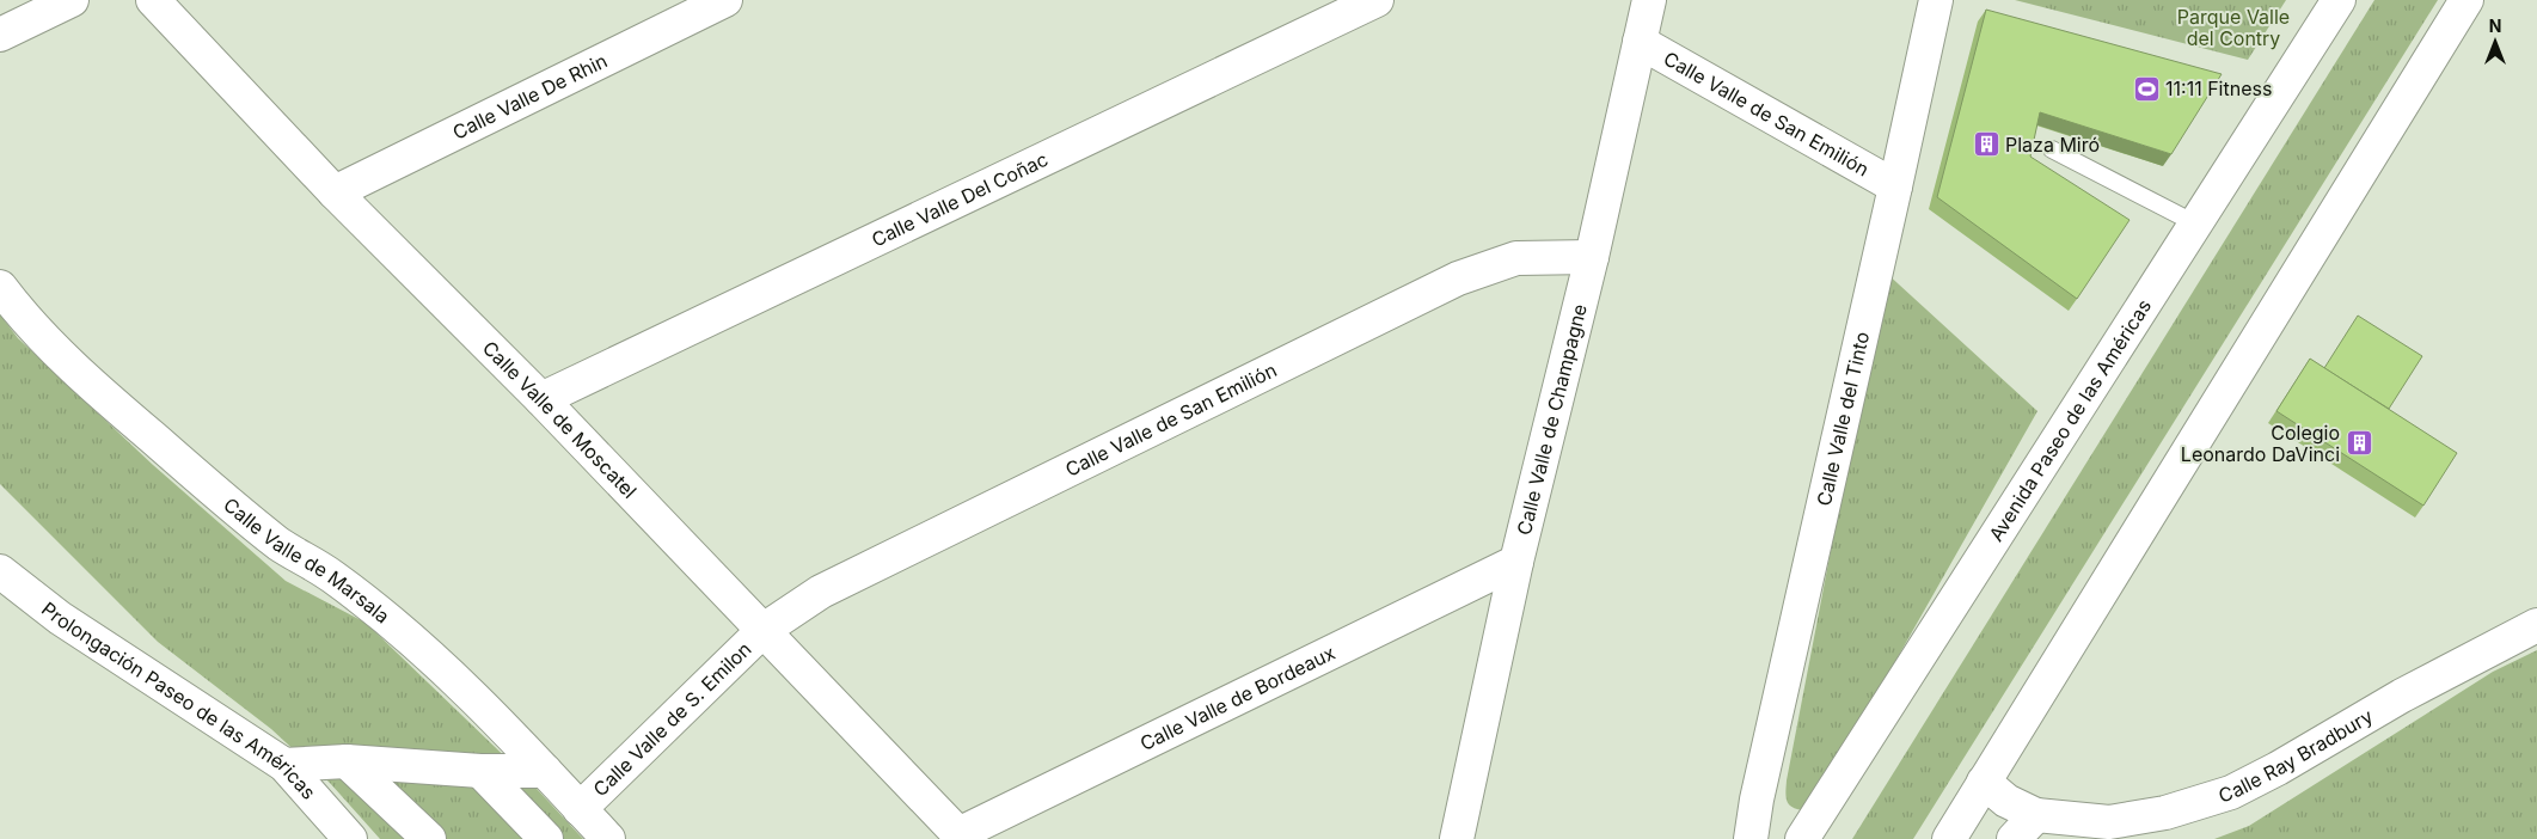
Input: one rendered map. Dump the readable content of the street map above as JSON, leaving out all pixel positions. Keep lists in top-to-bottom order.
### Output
{
  "streets": {
    "street": [
      "Calle Valle De Rhin",
      "Calle Valle de San Emilión",
      "Calle Valle Del Coñac",
      "Calle Valle de Moscatel",
      "Calle Valle de Champagne",
      "Calle Valle del Tinto",
      "Avenida Paseo de las Américas",
      "Calle Valle de Marsala",
      "Calle Valle de Bordeaux",
      "Prolongación Paseo de las Américas",
      "Calle Valle de S. Emilon",
      "Calle Ray Bradbury"
    ]
  },
  "crossings": [
    ["Calle Valle De Rhin", "Calle Valle de Moscatel"],
    ["Calle Valle de San Emilión", "Calle Valle de Moscatel"],
    ["Calle Valle de San Emilión", "Calle Valle de Champagne"],
    ["Calle Valle de San Emilión", "Calle Valle del Tinto"],
    ["Calle Valle de San Emilión", "Calle Valle de S. Emilon"],
    ["Calle Valle Del Coñac", "Calle Valle de Moscatel"],
    ["Calle Valle de Moscatel", "Calle Valle de Bordeaux"],
    ["Calle Valle de Moscatel", "Calle Valle de S. Emilon"],
    ["Calle Valle de Champagne", "Calle Valle de Bordeaux"],
    ["Calle Valle de Marsala", "Calle Valle de S. Emilon"]
  ],
  "parks": ["Parque Valle del Contry"],
  "places": {
    "sports": ["11:11 Fitness"],
    "building": ["Plaza Miró", "Colegio Leonardo DaVinci"]
  },
  "north": "top"
}
